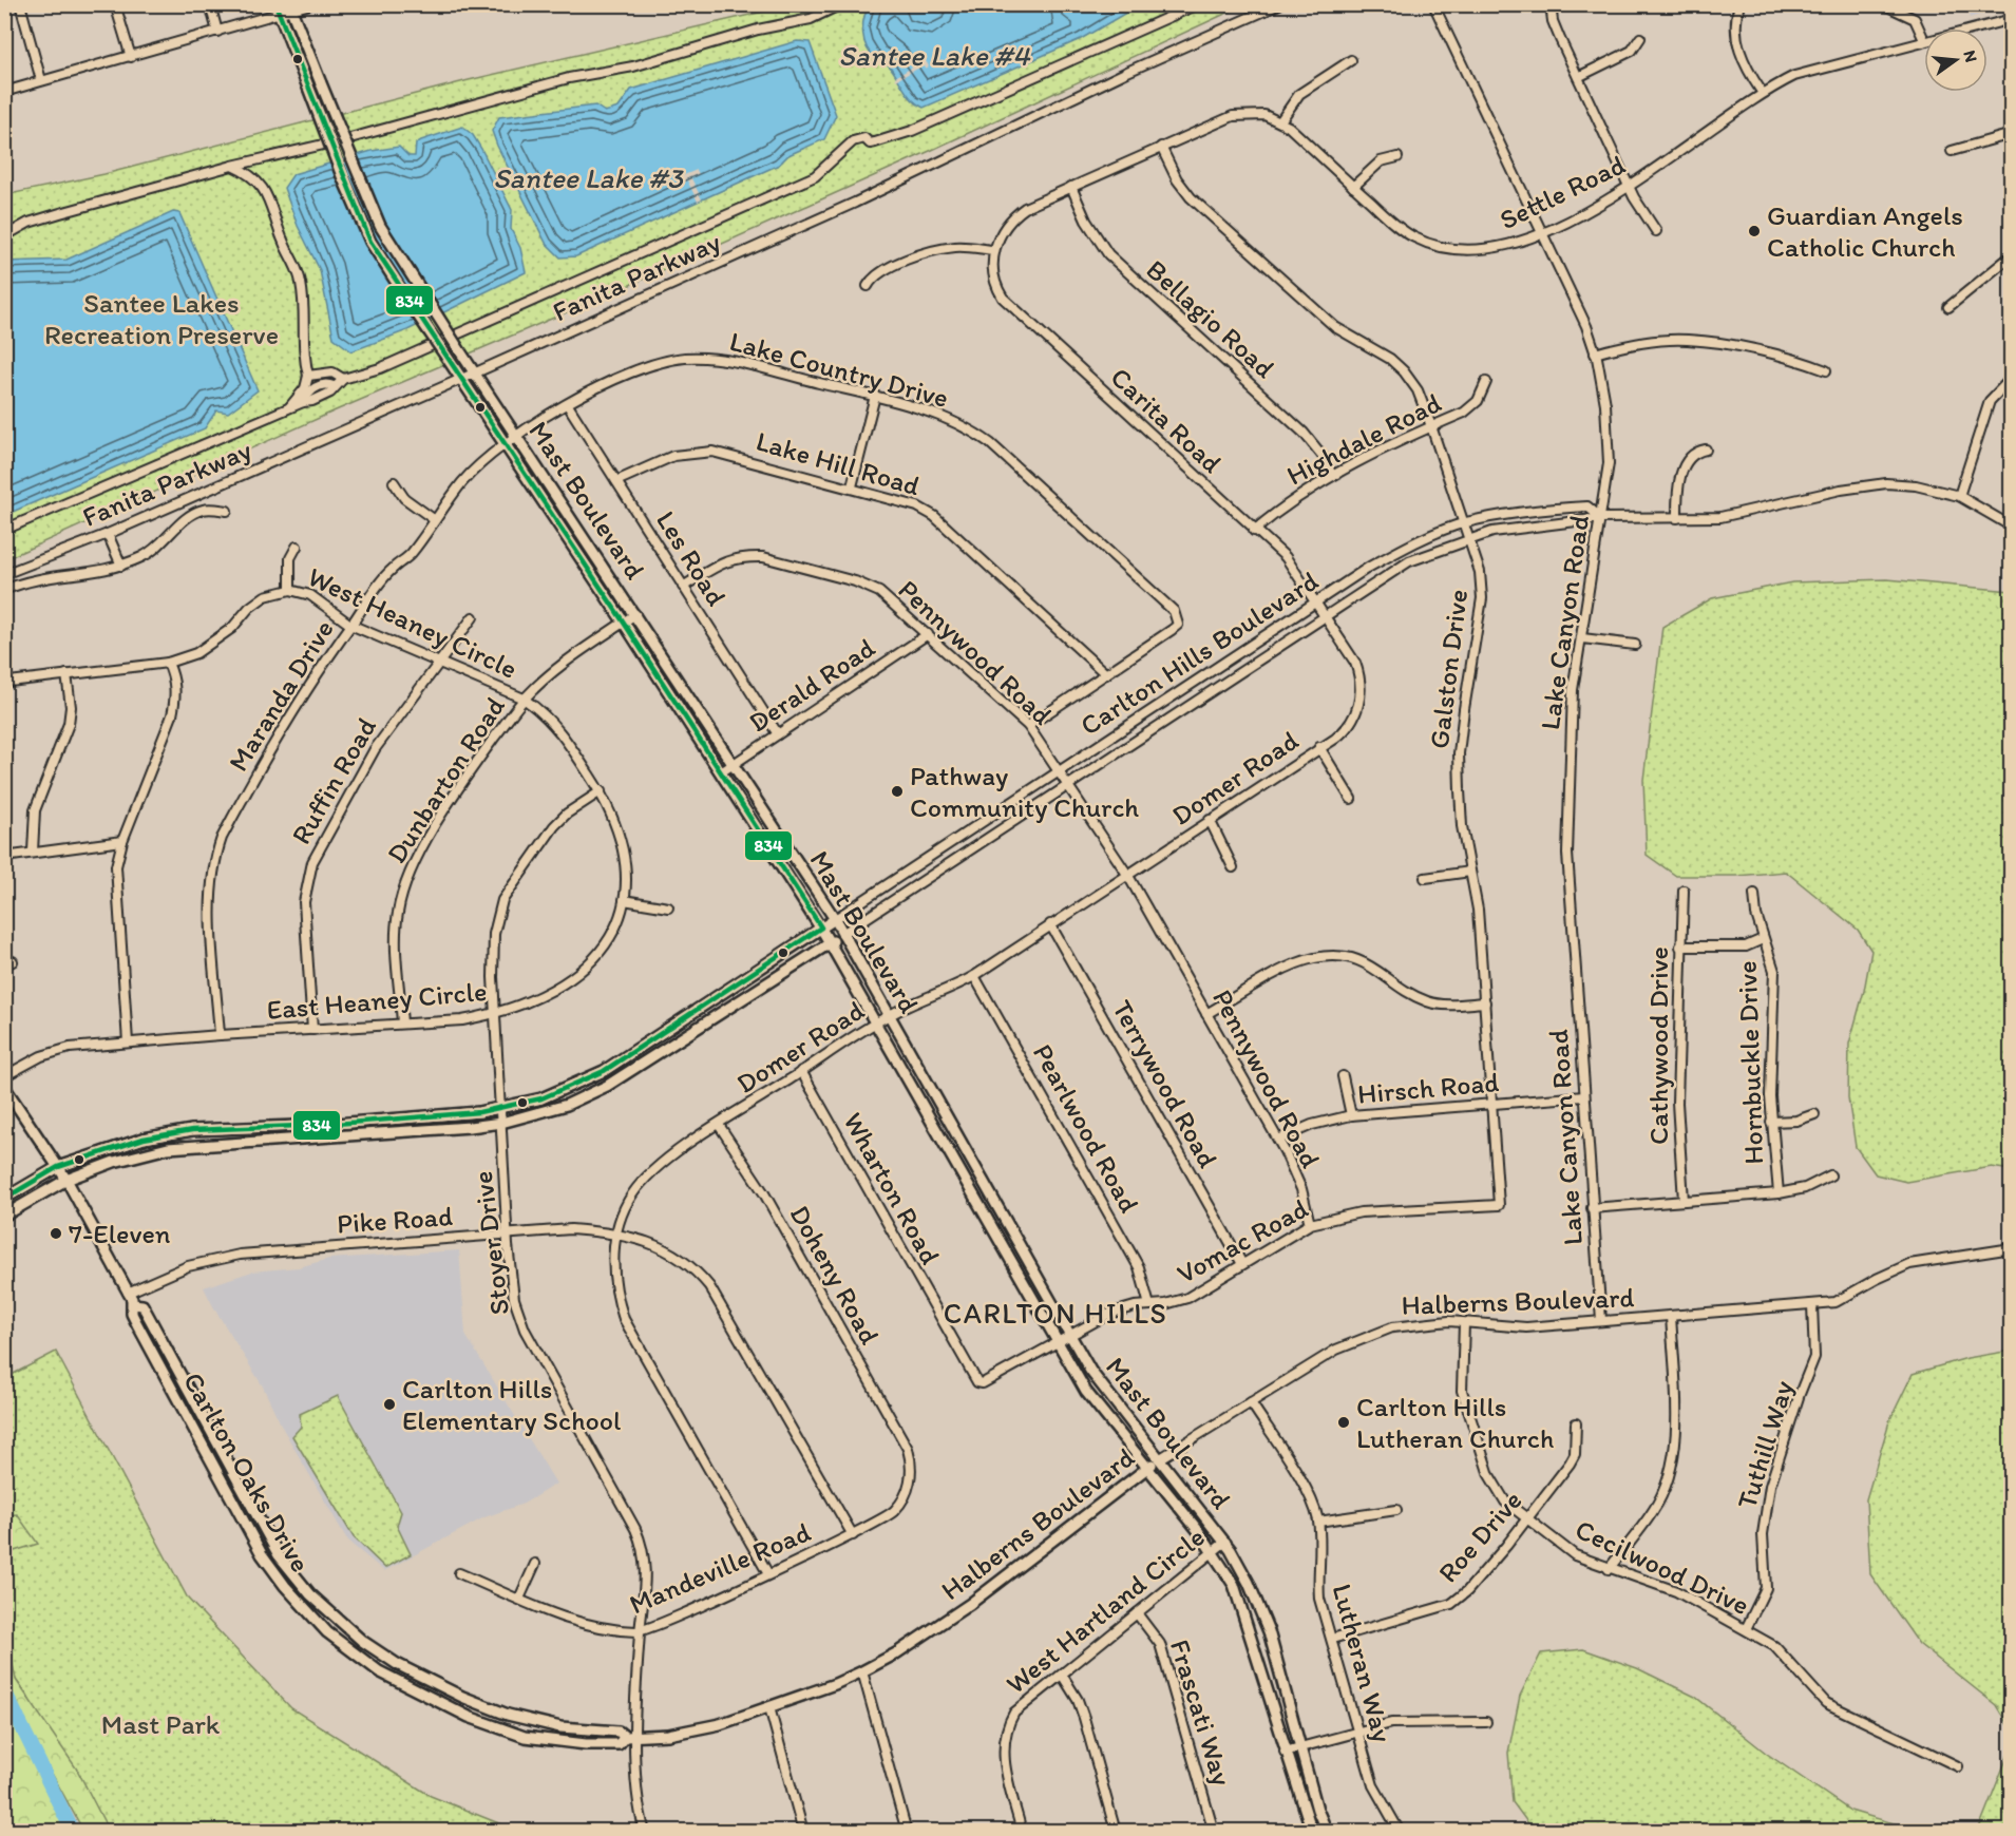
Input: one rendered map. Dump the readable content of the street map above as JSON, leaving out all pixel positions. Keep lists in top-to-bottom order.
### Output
{
  "streets": {
    "main road": [
      "Mast Boulevard",
      "Carlton Hills Boulevard",
      "Halberns Boulevard",
      "Carlton Oaks Drive"
    ],
    "street": [
      "Settle Road",
      "Fanita Parkway",
      "Bellagio Road",
      "Lake Country Drive",
      "Carita Road",
      "Highdale Road",
      "Lake Hill Road",
      "Les Road",
      "West Heaney Circle",
      "Lake Canyon Road",
      "Pennywood Road",
      "Galston Drive",
      "Derald Road",
      "Maranda Drive",
      "Domer Road",
      "Dunbarton Road",
      "Ruffin Road",
      "East Heaney Circle",
      "Cathywood Drive",
      "Hornbuckle Drive",
      "Terrywood Road",
      "Hirsch Road",
      "Pearlwood Road",
      "Wharton Road",
      "Pike Road",
      "Vomac Road",
      "Stoyer Drive",
      "Doheny Road",
      "Tuthill Way",
      "Roe Drive",
      "Cecilwood Drive",
      "Mandeville Road",
      "West Hartland Circle",
      "Lutheran Way",
      "Frascati Way"
    ]
  },
  "crossings": [
    ["Settle Road", "Bellagio Road"],
    ["Settle Road", "Carita Road"],
    ["Settle Road", "Lake Canyon Road"],
    ["Settle Road", "Galston Drive"],
    ["Fanita Parkway", "Mast Boulevard"],
    ["Bellagio Road", "Highdale Road"],
    ["Lake Country Drive", "Lake Hill Road"],
    ["Lake Country Drive", "Mast Boulevard"],
    ["Lake Country Drive", "Les Road"],
    ["Lake Country Drive", "Maranda Drive"],
    ["Carita Road", "Highdale Road"],
    ["Carita Road", "Carlton Hills Boulevard"],
    ["Carita Road", "Domer Road"],
    ["Highdale Road", "Galston Drive"],
    ["Lake Hill Road", "Les Road"],
    ["Mast Boulevard", "Carlton Hills Boulevard"],
    ["Mast Boulevard", "Derald Road"],
    ["Mast Boulevard", "Maranda Drive"],
    ["Mast Boulevard", "Domer Road"],
    ["Mast Boulevard", "Dunbarton Road"],
    ["Mast Boulevard", "Vomac Road"],
    ["Mast Boulevard", "Halberns Boulevard"],
    ["Mast Boulevard", "West Hartland Circle"],
    ["Les Road", "Pennywood Road"],
    ["Les Road", "Derald Road"],
    ["West Heaney Circle", "Maranda Drive"],
    ["West Heaney Circle", "Dunbarton Road"],
    ["West Heaney Circle", "Ruffin Road"],
    ["West Heaney Circle", "East Heaney Circle"],
    ["Lake Canyon Road", "Carlton Hills Boulevard"],
    ["Lake Canyon Road", "Hirsch Road"],
    ["Lake Canyon Road", "Halberns Boulevard"],
    ["Pennywood Road", "Carlton Hills Boulevard"],
    ["Pennywood Road", "Derald Road"],
    ["Pennywood Road", "Domer Road"],
    ["Pennywood Road", "Hirsch Road"],
    ["Pennywood Road", "Vomac Road"],
    ["Carlton Hills Boulevard", "Galston Drive"],
    ["Carlton Hills Boulevard", "Domer Road"],
    ["Carlton Hills Boulevard", "Stoyer Drive"],
    ["Carlton Hills Boulevard", "Carlton Oaks Drive"],
    ["Galston Drive", "Hirsch Road"],
    ["Galston Drive", "Vomac Road"],
    ["Maranda Drive", "East Heaney Circle"],
    ["Domer Road", "Terrywood Road"],
    ["Domer Road", "Pearlwood Road"],
    ["Domer Road", "Wharton Road"],
    ["Domer Road", "Pike Road"],
    ["Domer Road", "Doheny Road"],
    ["Domer Road", "Mandeville Road"],
    ["Dunbarton Road", "East Heaney Circle"],
    ["Ruffin Road", "East Heaney Circle"],
    ["East Heaney Circle", "Stoyer Drive"],
    ["Terrywood Road", "Vomac Road"],
    ["Pearlwood Road", "Vomac Road"],
    ["Wharton Road", "Vomac Road"],
    ["Pike Road", "Stoyer Drive"],
    ["Pike Road", "Carlton Oaks Drive"],
    ["Pike Road", "Mandeville Road"],
    ["Stoyer Drive", "Halberns Boulevard"],
    ["Stoyer Drive", "Carlton Oaks Drive"],
    ["Stoyer Drive", "Mandeville Road"],
    ["Doheny Road", "Mandeville Road"],
    ["Halberns Boulevard", "Tuthill Way"],
    ["Halberns Boulevard", "Carlton Oaks Drive"],
    ["Halberns Boulevard", "Cecilwood Drive"],
    ["Halberns Boulevard", "Lutheran Way"],
    ["Tuthill Way", "Cecilwood Drive"],
    ["Roe Drive", "Cecilwood Drive"],
    ["Roe Drive", "Lutheran Way"],
    ["West Hartland Circle", "Frascati Way"]
  ],
  "districts": ["CARLTON HILLS"],
  "water": ["Santee Lake #4", "Santee Lake #3"],
  "parks": ["Santee Lakes Recreation Preserve", "Mast Park"],
  "places": [
    "Guardian Angels Catholic Church",
    "Pathway Community Church",
    "7-Eleven",
    "Carlton Hills Elementary School",
    "Carlton Hills Lutheran Church"
  ],
  "lines": ["transit line 834"],
  "north": "right"
}
